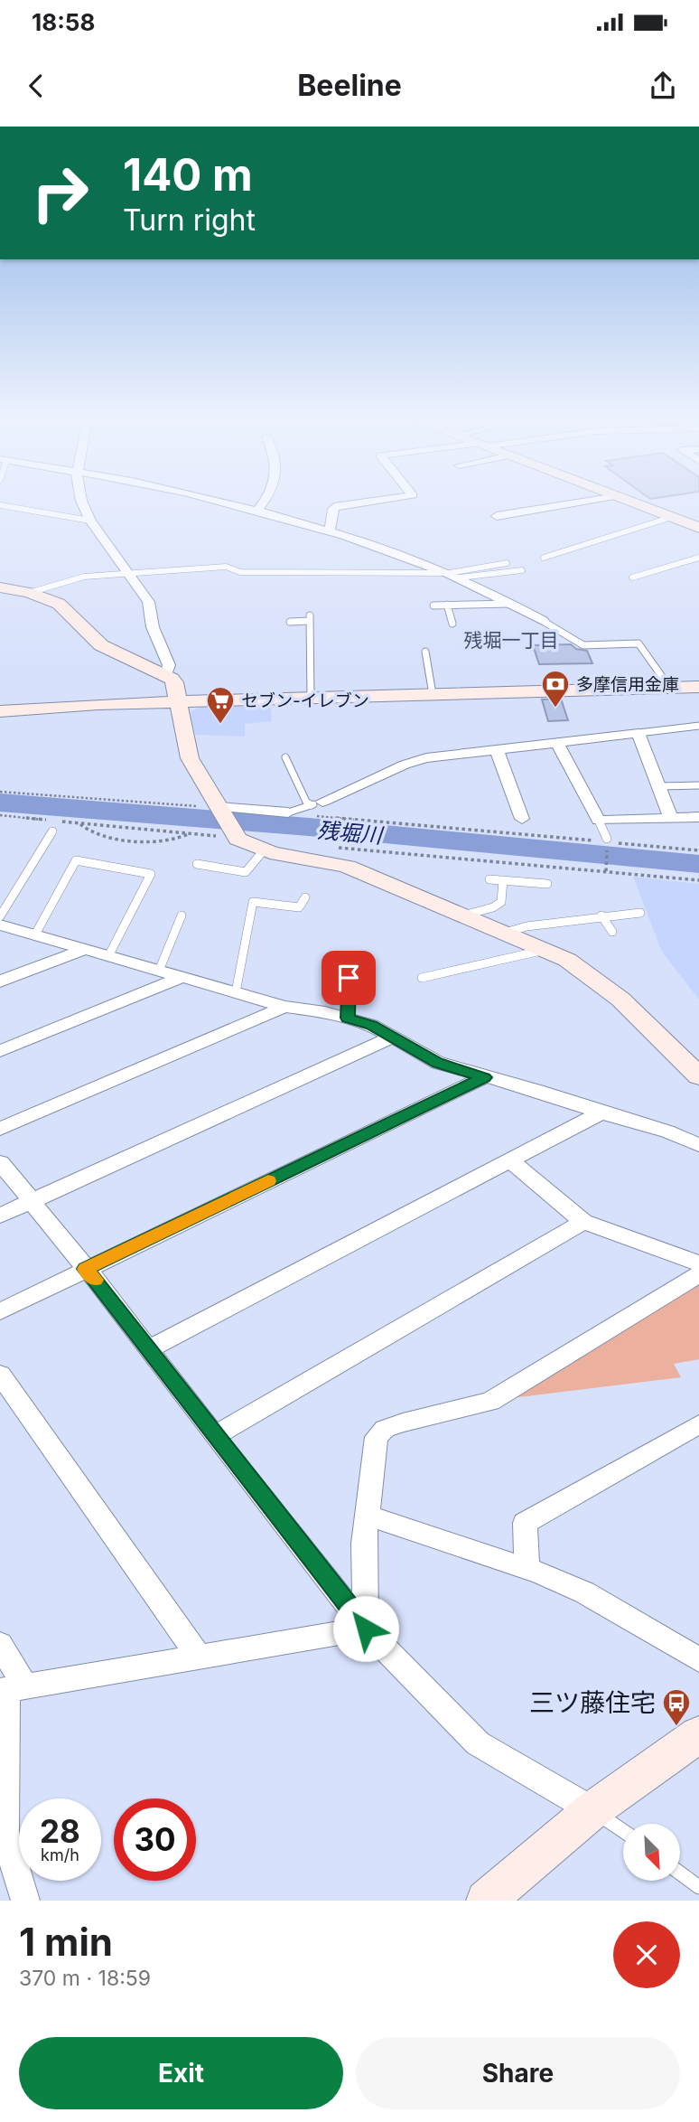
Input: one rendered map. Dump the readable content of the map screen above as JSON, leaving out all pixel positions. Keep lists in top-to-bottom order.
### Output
{
  "districts": ["残堀一丁目"],
  "water": ["残堀川"],
  "places": {
    "bank": ["多摩信用金庫"],
    "supermarket": ["セブン-イレブン"],
    "bus stop": ["三ツ藤住宅"]
  },
  "north": "bottom right",
  "page": {
    "status": "18:58",
    "header": "Beeline",
    "turn": ["140 m", "Turn right"],
    "speed": "28 km/h",
    "limit": "30",
    "heading": ["1 min", "370 m · 18:59"],
    "buttons": ["Exit", "Share"]
  }
}
